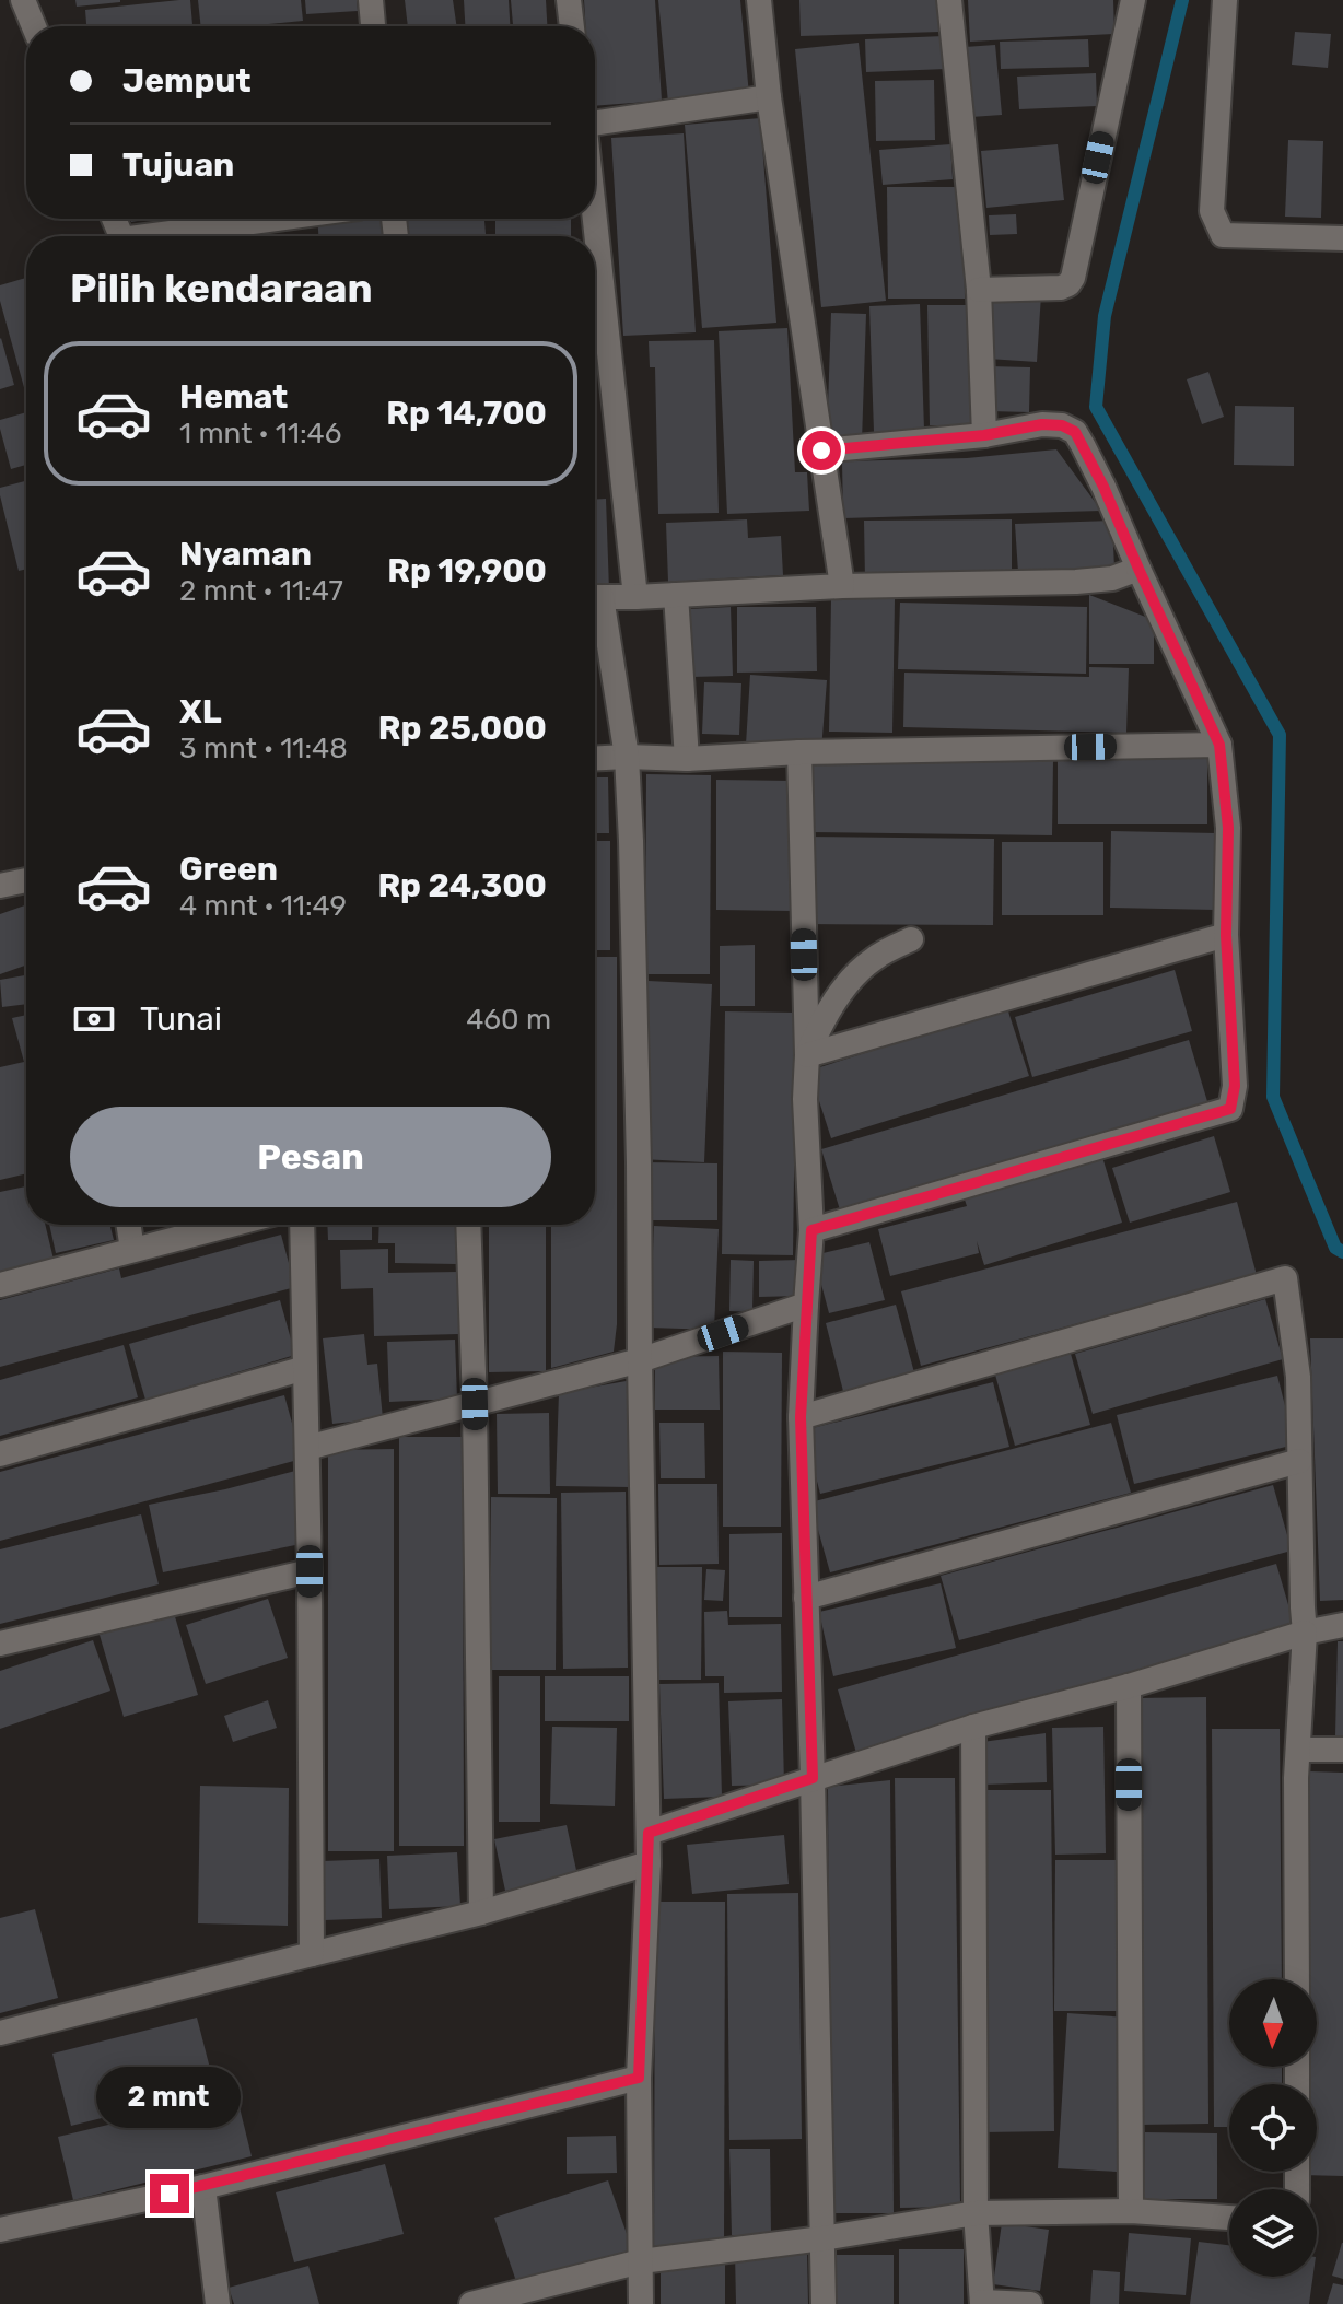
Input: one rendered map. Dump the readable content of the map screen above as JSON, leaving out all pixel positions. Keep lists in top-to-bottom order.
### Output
{
  "north": "bottom",
  "page": {
    "banner": ["Jemput", "Tujuan"],
    "heading": "Pilih kendaraan",
    "list": [
      {
        "name": "Hemat",
        "note": "1 mnt · 11:46",
        "value": "Rp 14,700"
      },
      {
        "name": "Nyaman",
        "note": "2 mnt · 11:47",
        "value": "Rp 19,900"
      },
      {
        "name": "XL",
        "note": "3 mnt · 11:48",
        "value": "Rp 25,000"
      },
      {
        "name": "Green",
        "note": "4 mnt · 11:49",
        "value": "Rp 24,300"
      }
    ],
    "pay": ["Tunai", "460 m"],
    "buttons": "Pesan",
    "bubble": "2 mnt"
  }
}
